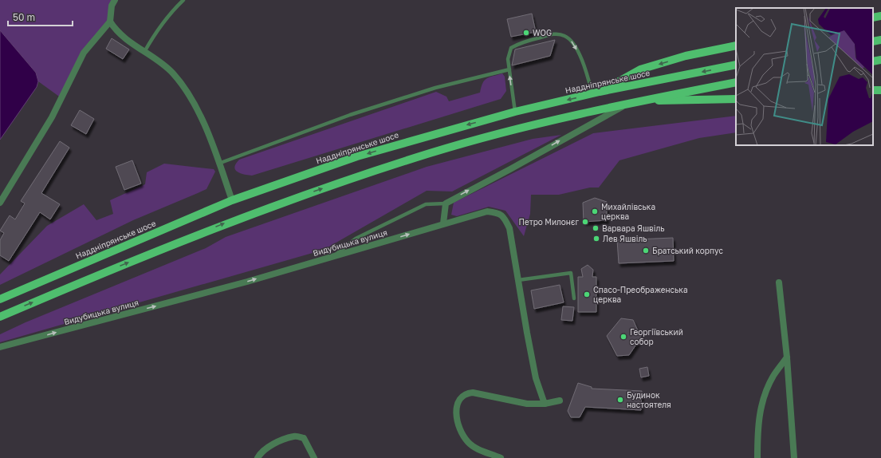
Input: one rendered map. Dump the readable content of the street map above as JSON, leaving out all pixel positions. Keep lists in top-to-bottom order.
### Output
{
  "streets": {
    "main road": ["Наддніпрянське шосе"],
    "street": ["Видубицька вулиця"]
  },
  "one_way": ["Видубицька вулиця"],
  "places": [
    "WOG",
    "Михайлівська церква",
    "Петро Милонєг",
    "Варвара Яшвіль",
    "Лев Яшвіль",
    "Братський корпус",
    "Спасо-Преображенська церква",
    "Георгіївський собор",
    "Будинок настоятеля"
  ],
  "scale_bar": "50 m"
}
